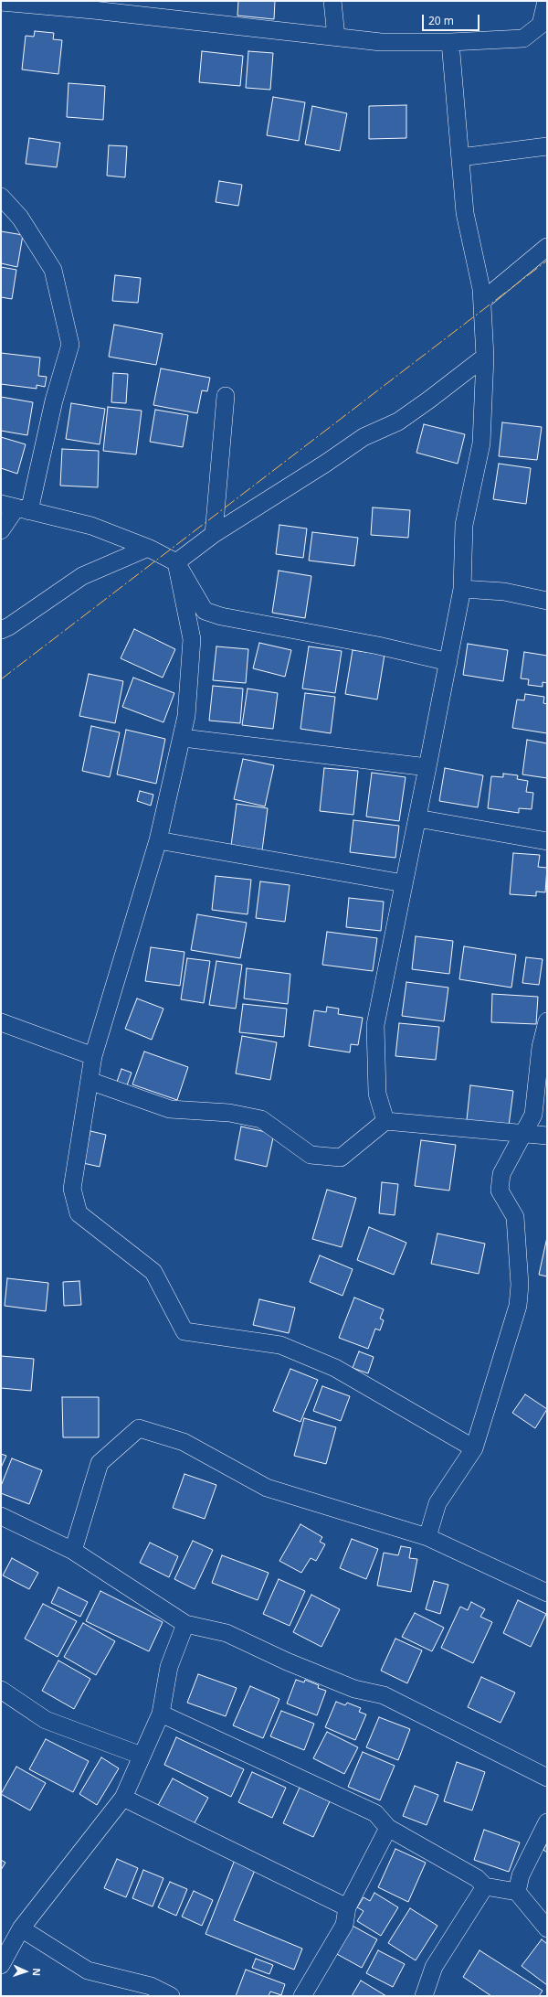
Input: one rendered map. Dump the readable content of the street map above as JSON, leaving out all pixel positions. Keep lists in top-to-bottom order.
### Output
{
  "scale_bar": "20 m",
  "north": "right"
}
